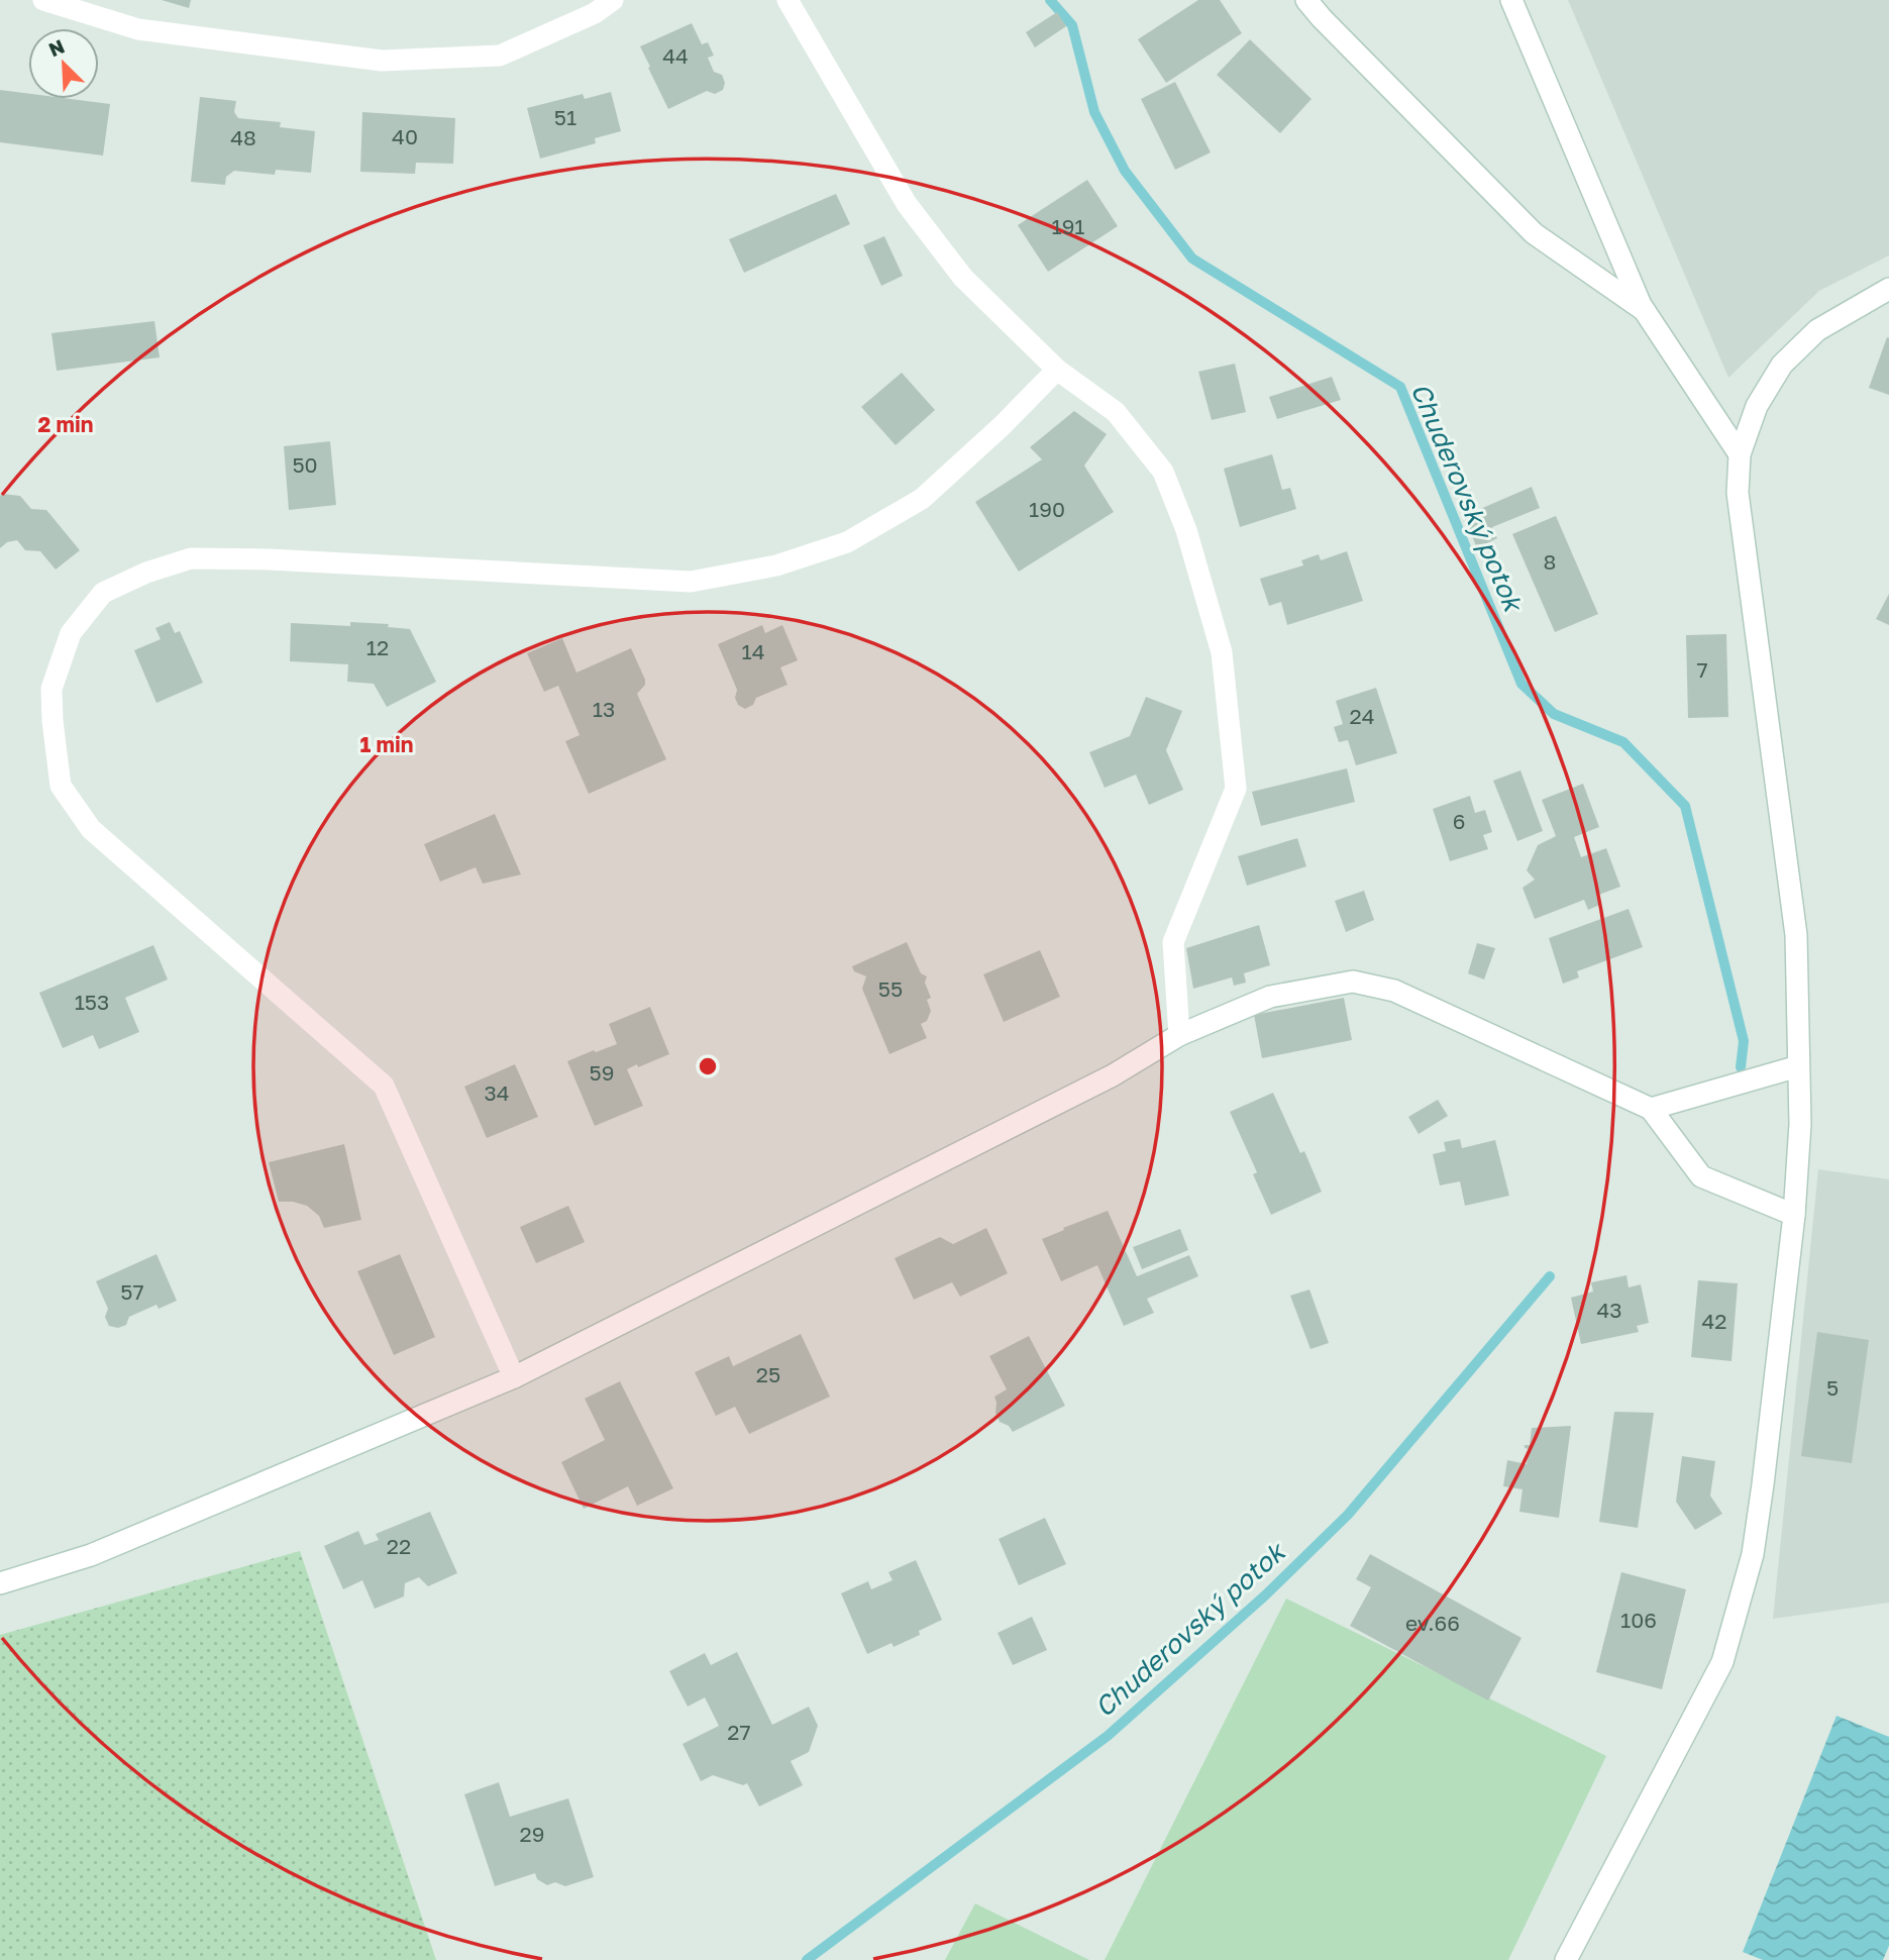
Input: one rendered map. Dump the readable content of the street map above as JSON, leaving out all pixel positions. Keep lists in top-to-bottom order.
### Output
{
  "water": ["Chuderovský potok"],
  "house_numbers": [
    "44",
    "51",
    "40",
    "48",
    "191",
    "50",
    "190",
    "8",
    "12",
    "14",
    "7",
    "13",
    "24",
    "6",
    "55",
    "153",
    "59",
    "34",
    "57",
    "43",
    "42",
    "25",
    "5",
    "22",
    "106",
    "ev.66",
    "27",
    "29"
  ],
  "north": "top left",
  "rings": ["2 min", "1 min"]
}
